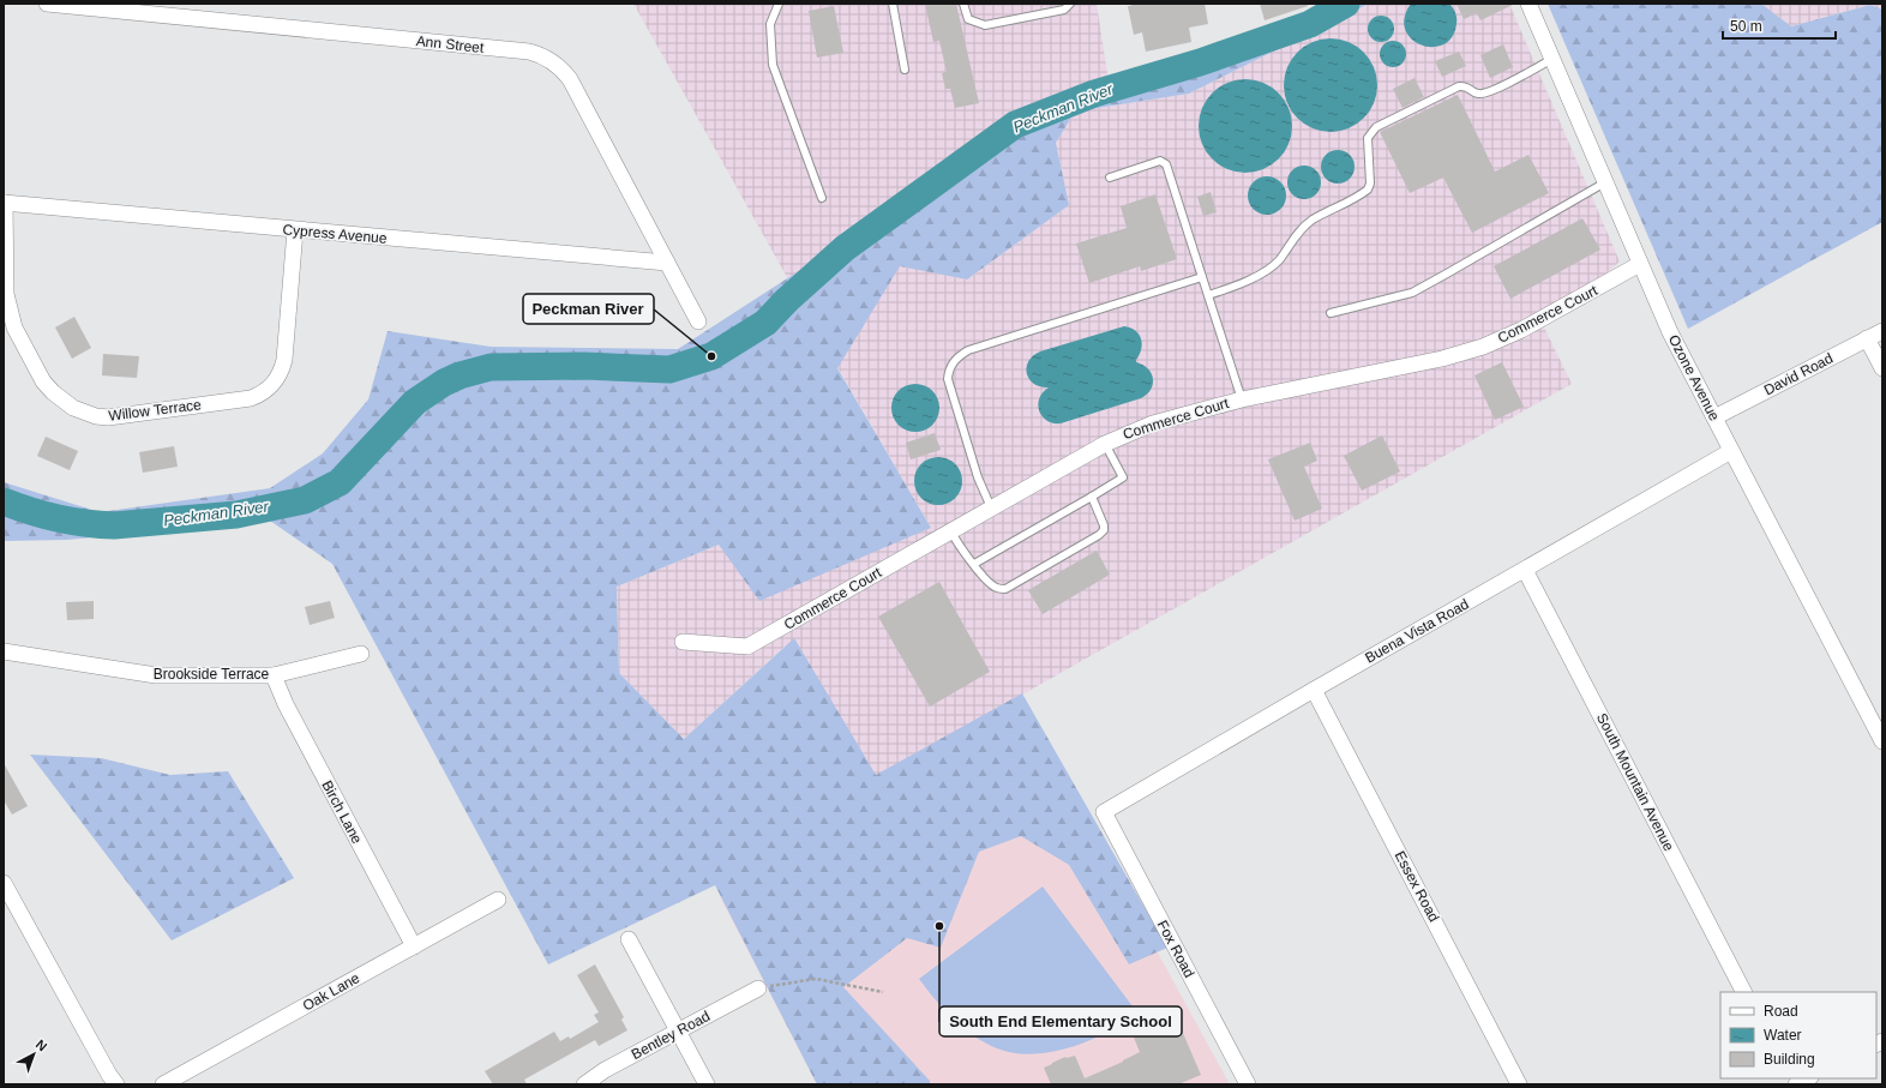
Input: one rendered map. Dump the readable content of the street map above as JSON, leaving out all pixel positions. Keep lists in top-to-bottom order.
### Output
{
  "streets": {
    "street": [
      "Ann Street",
      "Cypress Avenue",
      "Commerce Court",
      "David Road",
      "Ozone Avenue",
      "Willow Terrace",
      "Buena Vista Road",
      "Brookside Terrace",
      "South Mountain Avenue",
      "Birch Lane",
      "Essex Road",
      "Fox Road",
      "Oak Lane",
      "Bentley Road"
    ]
  },
  "crossings": [
    ["Ann Street", "Cypress Avenue"],
    ["Cypress Avenue", "Willow Terrace"],
    ["Commerce Court", "Ozone Avenue"],
    ["David Road", "Ozone Avenue"],
    ["Ozone Avenue", "Buena Vista Road"],
    ["Buena Vista Road", "South Mountain Avenue"],
    ["Buena Vista Road", "Essex Road"],
    ["Buena Vista Road", "Fox Road"],
    ["Brookside Terrace", "Birch Lane"],
    ["Birch Lane", "Oak Lane"]
  ],
  "water": ["Peckman River"],
  "places": ["Peckman River", "South End Elementary School"],
  "legend": ["Road", "Water", "Building"],
  "scale_bar": "50 m",
  "north": "top right"
}
